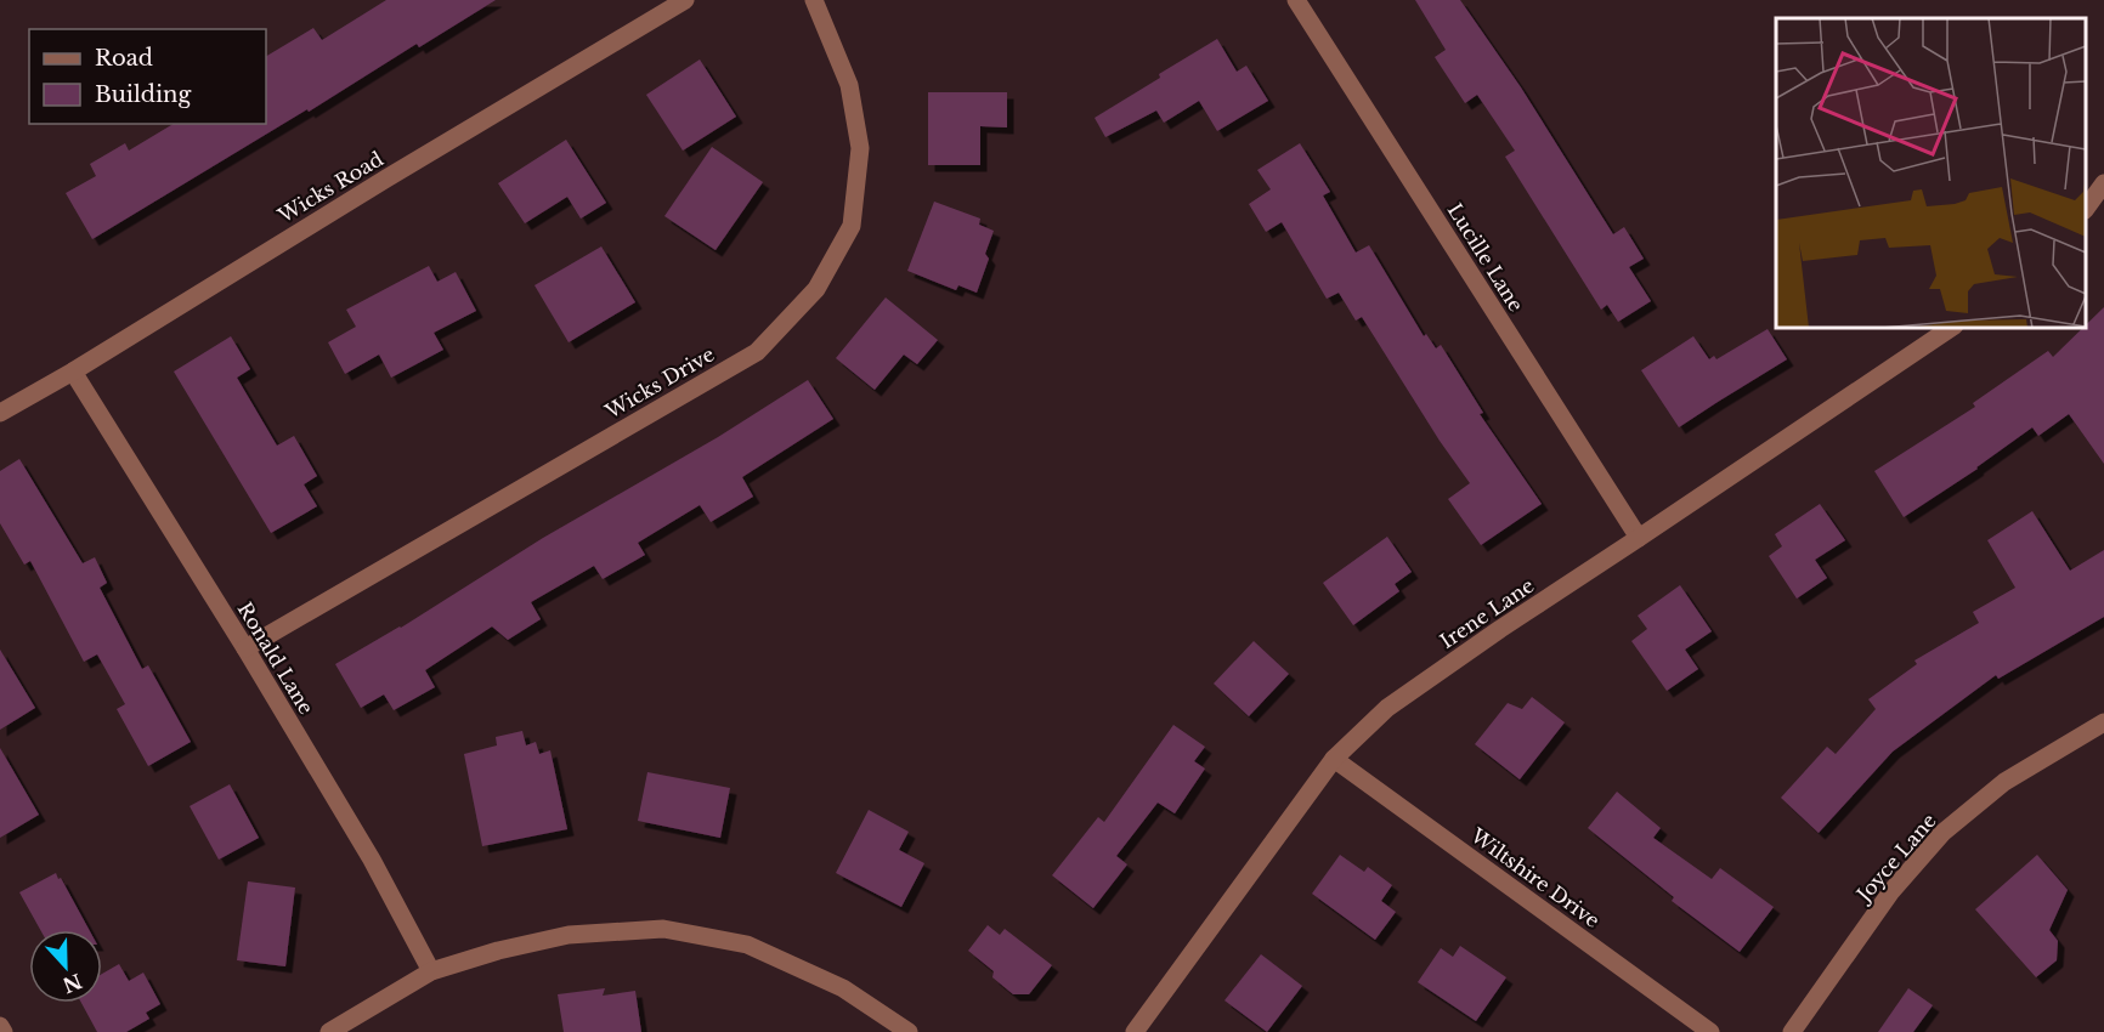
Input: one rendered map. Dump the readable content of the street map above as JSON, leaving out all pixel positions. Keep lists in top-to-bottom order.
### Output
{
  "streets": {
    "street": [
      "Wicks Road",
      "Lucille Lane",
      "Wicks Drive",
      "Irene Lane",
      "Ronald Lane",
      "Joyce Lane",
      "Wiltshire Drive"
    ]
  },
  "crossings": [
    ["Wicks Road", "Ronald Lane"],
    ["Lucille Lane", "Irene Lane"],
    ["Wicks Drive", "Ronald Lane"],
    ["Irene Lane", "Wiltshire Drive"]
  ],
  "legend": ["Road", "Building"],
  "north": "bottom"
}
